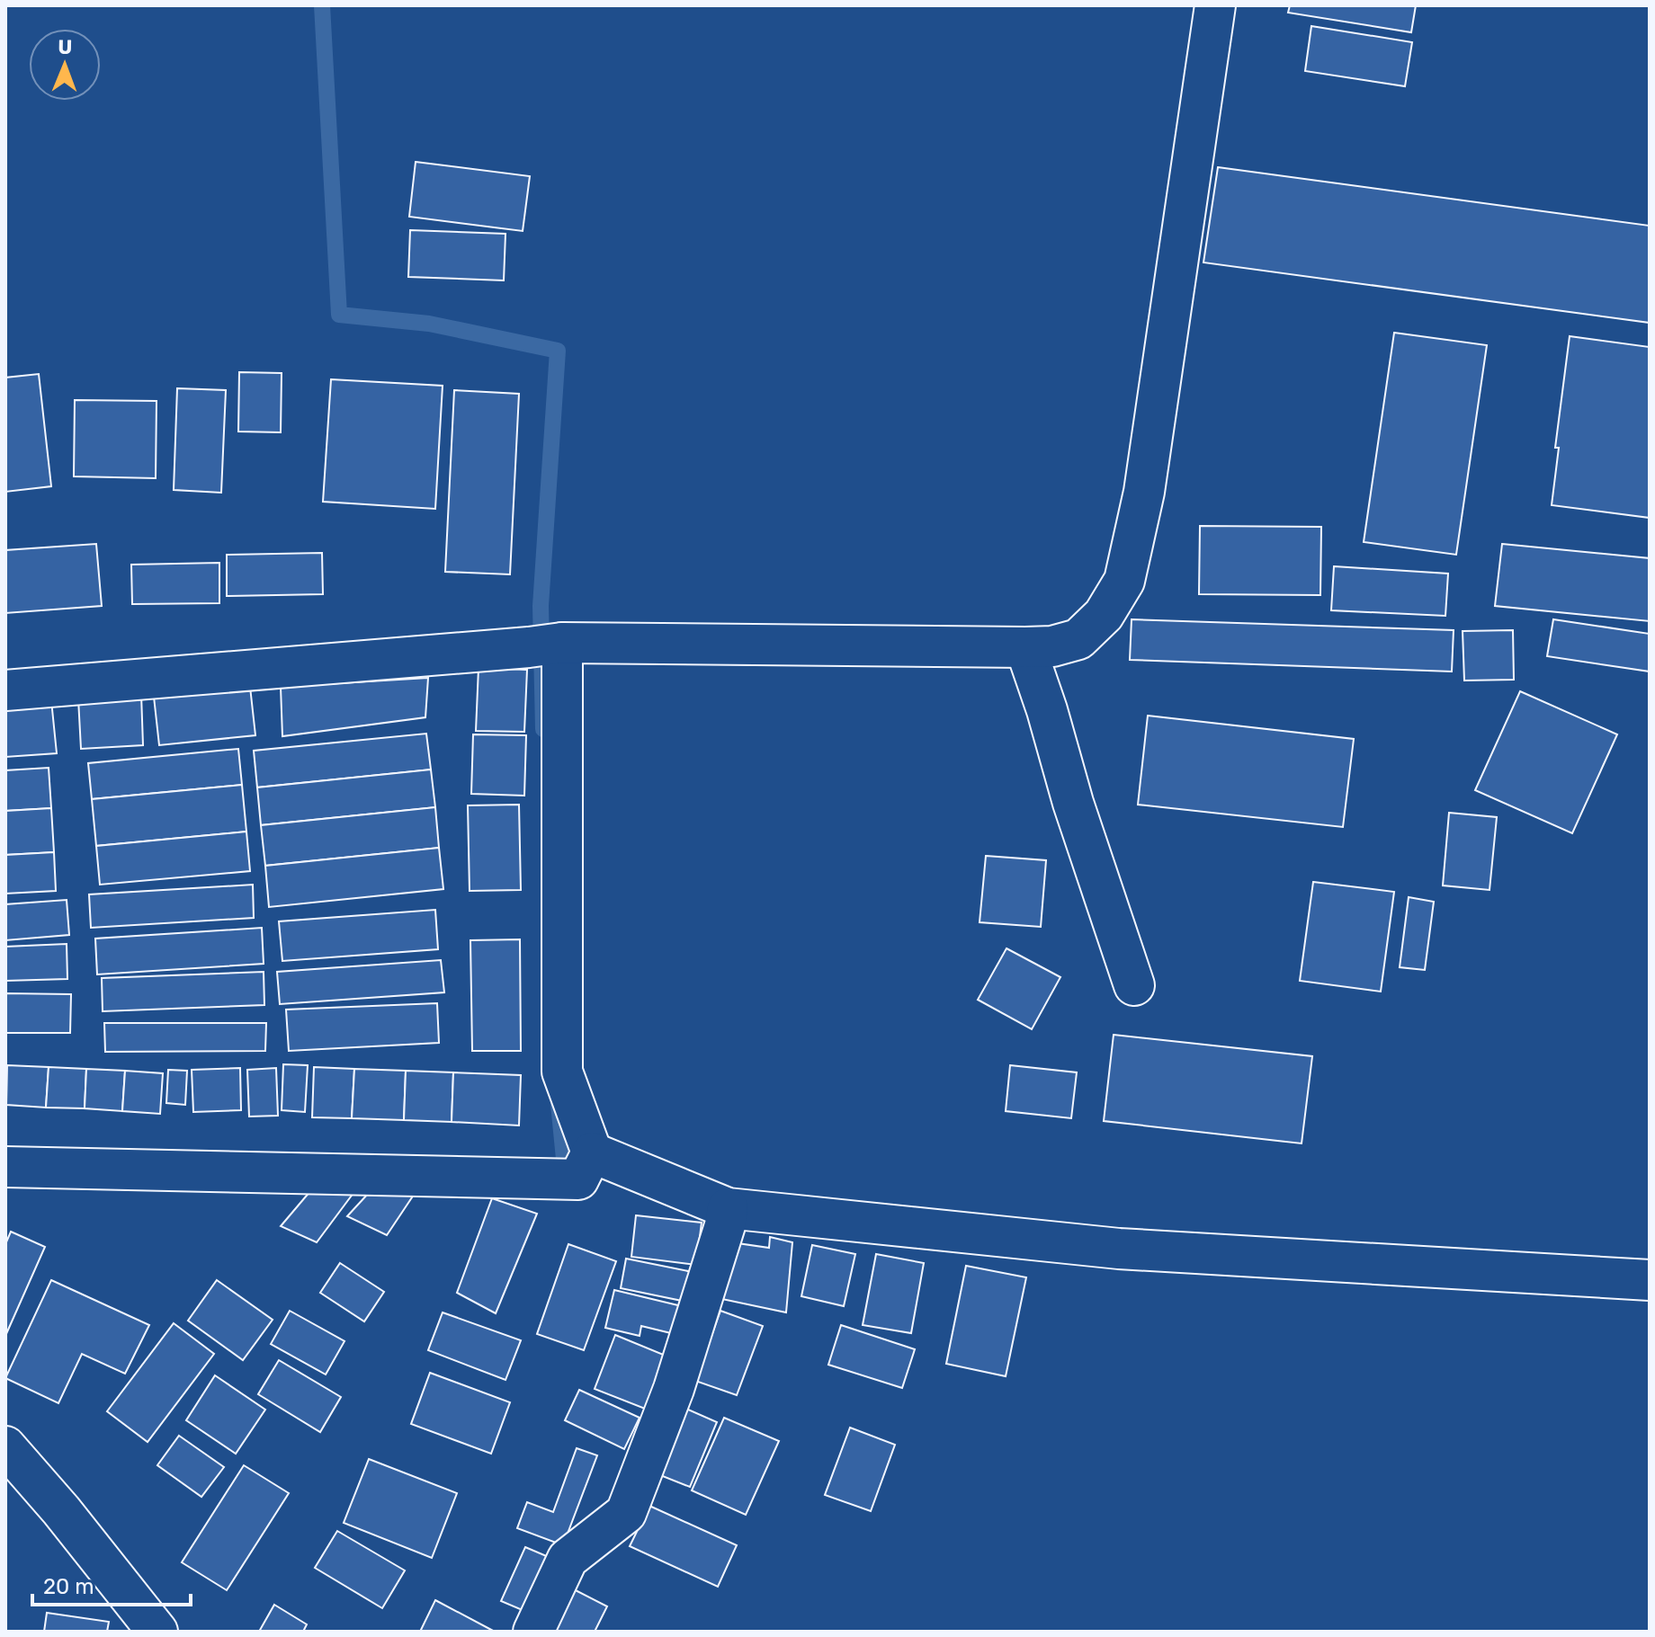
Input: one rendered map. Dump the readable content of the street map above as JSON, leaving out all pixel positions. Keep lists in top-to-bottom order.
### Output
{
  "scale_bar": "20 m",
  "north": "top"
}
